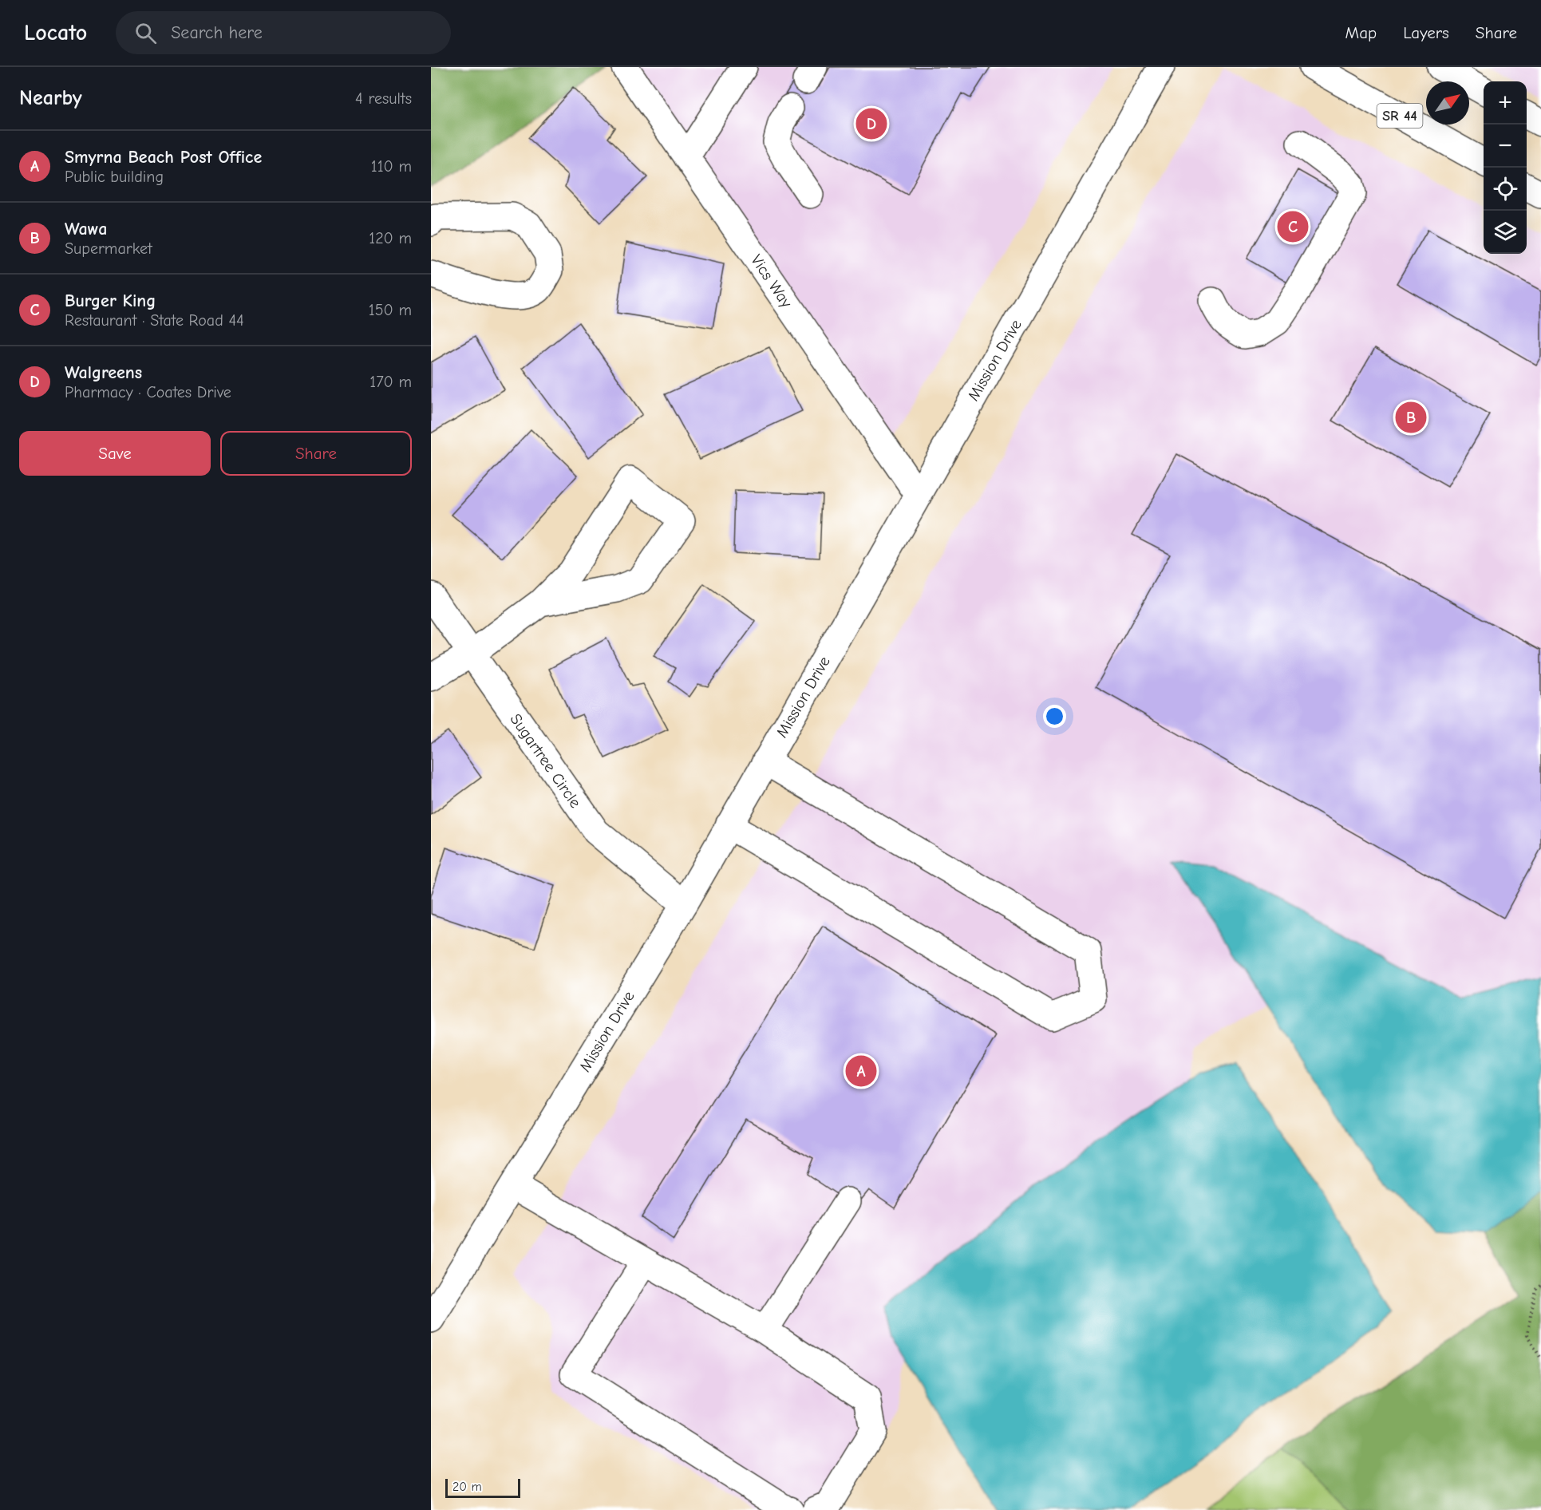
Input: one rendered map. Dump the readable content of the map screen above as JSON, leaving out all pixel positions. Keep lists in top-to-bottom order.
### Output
{
  "streets": {
    "street": [
      "SR 44",
      "Vics Way",
      "Mission Drive",
      "Sugartree Circle"
    ]
  },
  "crossings": [
    ["Vics Way", "Mission Drive"],
    ["Mission Drive", "Sugartree Circle"]
  ],
  "scale_bar": "20 m",
  "north": "top right",
  "page": {
    "header": "Locato",
    "search": "Search here",
    "nav": ["Map", "Layers", "Share"],
    "heading": ["Nearby", "4 results"],
    "map_buttons": ["+", "−"],
    "pins": [
      "D",
      "C",
      "B",
      "A"
    ],
    "list": [
      {
        "mark": "A",
        "name": "Smyrna Beach Post Office",
        "note": "Public building",
        "value": "110 m"
      },
      {
        "mark": "B",
        "name": "Wawa",
        "note": "Supermarket",
        "value": "120 m"
      },
      {
        "mark": "C",
        "name": "Burger King",
        "note": "Restaurant · State Road 44",
        "value": "150 m"
      },
      {
        "mark": "D",
        "name": "Walgreens",
        "note": "Pharmacy · Coates Drive",
        "value": "170 m"
      }
    ],
    "buttons": ["Save", "Share"],
    "scale": "20 m"
  }
}
